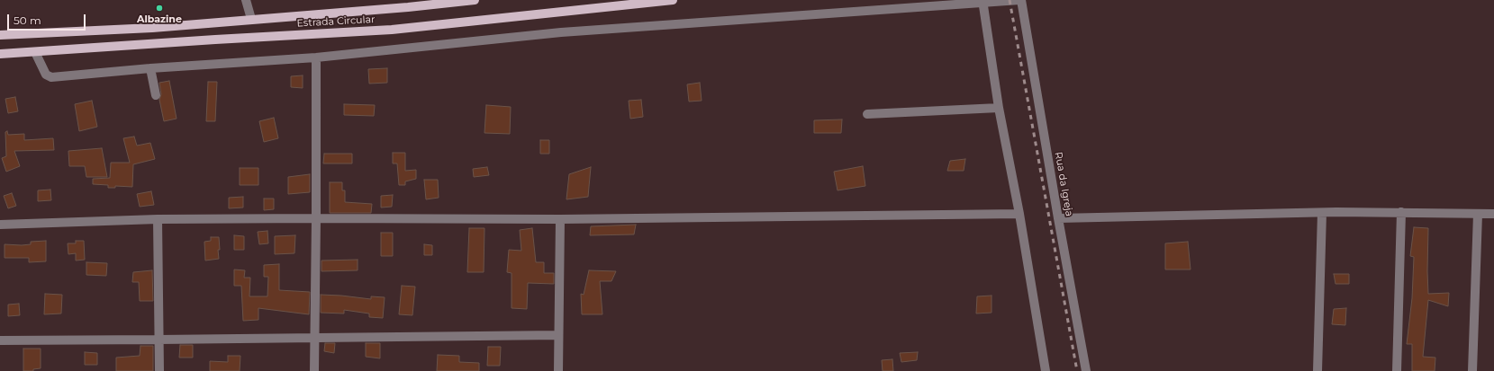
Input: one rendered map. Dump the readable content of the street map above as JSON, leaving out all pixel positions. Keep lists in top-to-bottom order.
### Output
{
  "streets": {
    "main road": ["Estrada Circular"],
    "street": ["Rua da Igreja"]
  },
  "places": ["Albazine"],
  "scale_bar": "50 m"
}
